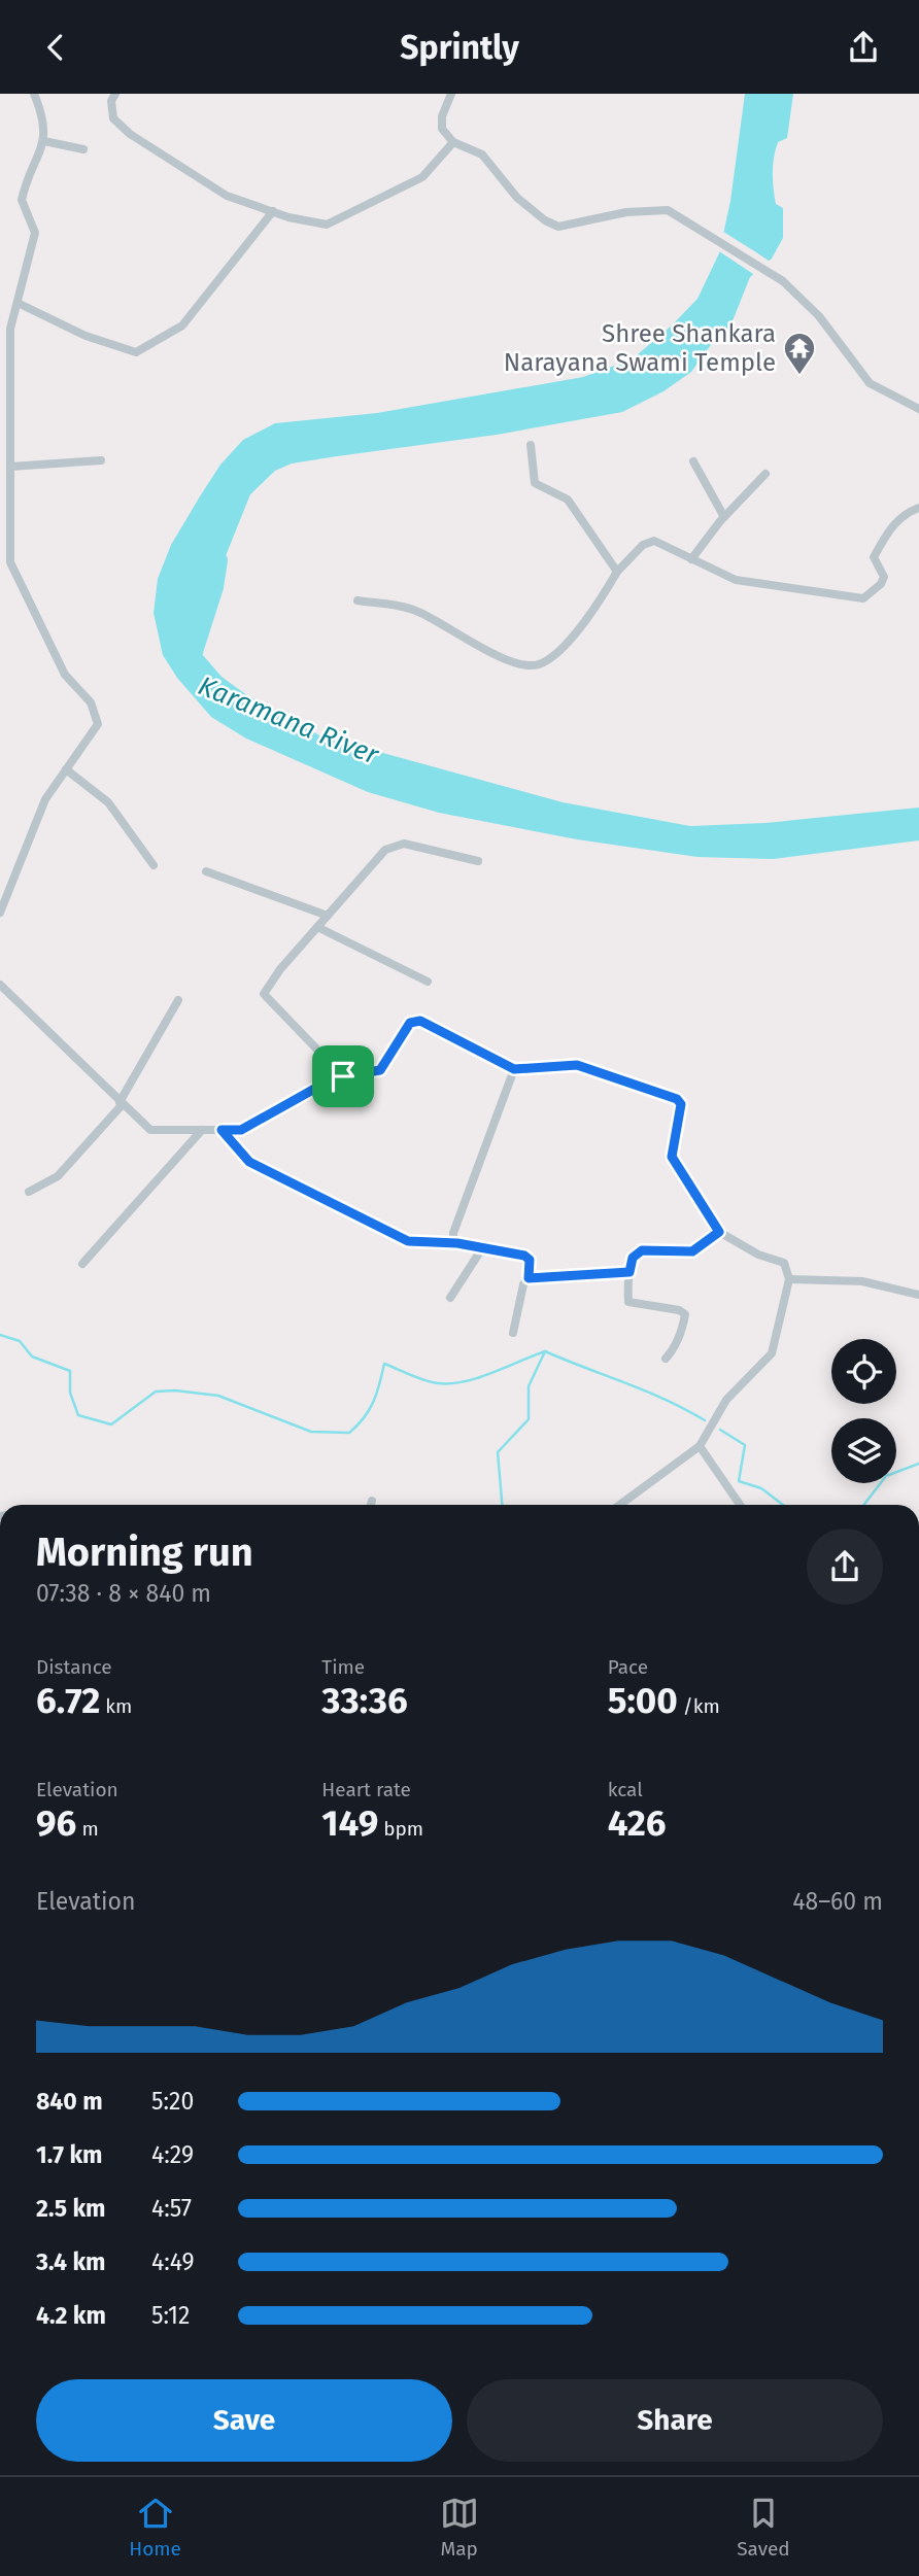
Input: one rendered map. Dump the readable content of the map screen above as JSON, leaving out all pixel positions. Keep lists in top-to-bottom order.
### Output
{
  "water": ["Karamana River"],
  "places": {
    "temple": ["Shree Shankara Narayana Swami Temple"]
  },
  "page": {
    "header": "Sprintly",
    "heading": ["Morning run", "07:38 · 8 × 840 m"],
    "stats": [
      ["Distance", "6.72 km"],
      ["Time", "33:36"],
      ["Pace", "5:00 /km"],
      ["Elevation", "96 m"],
      ["Heart rate", "149 bpm"],
      ["kcal", "426"]
    ],
    "chart": ["Elevation", "48–60 m"],
    "list": [
      {
        "name": "840 m",
        "note": "5:20"
      },
      {
        "name": "1.7 km",
        "note": "4:29"
      },
      {
        "name": "2.5 km",
        "note": "4:57"
      },
      {
        "name": "3.4 km",
        "note": "4:49"
      },
      {
        "name": "4.2 km",
        "note": "5:12"
      }
    ],
    "buttons": ["Save", "Share"],
    "tabs": ["Home", "Map", "Saved"]
  }
}
